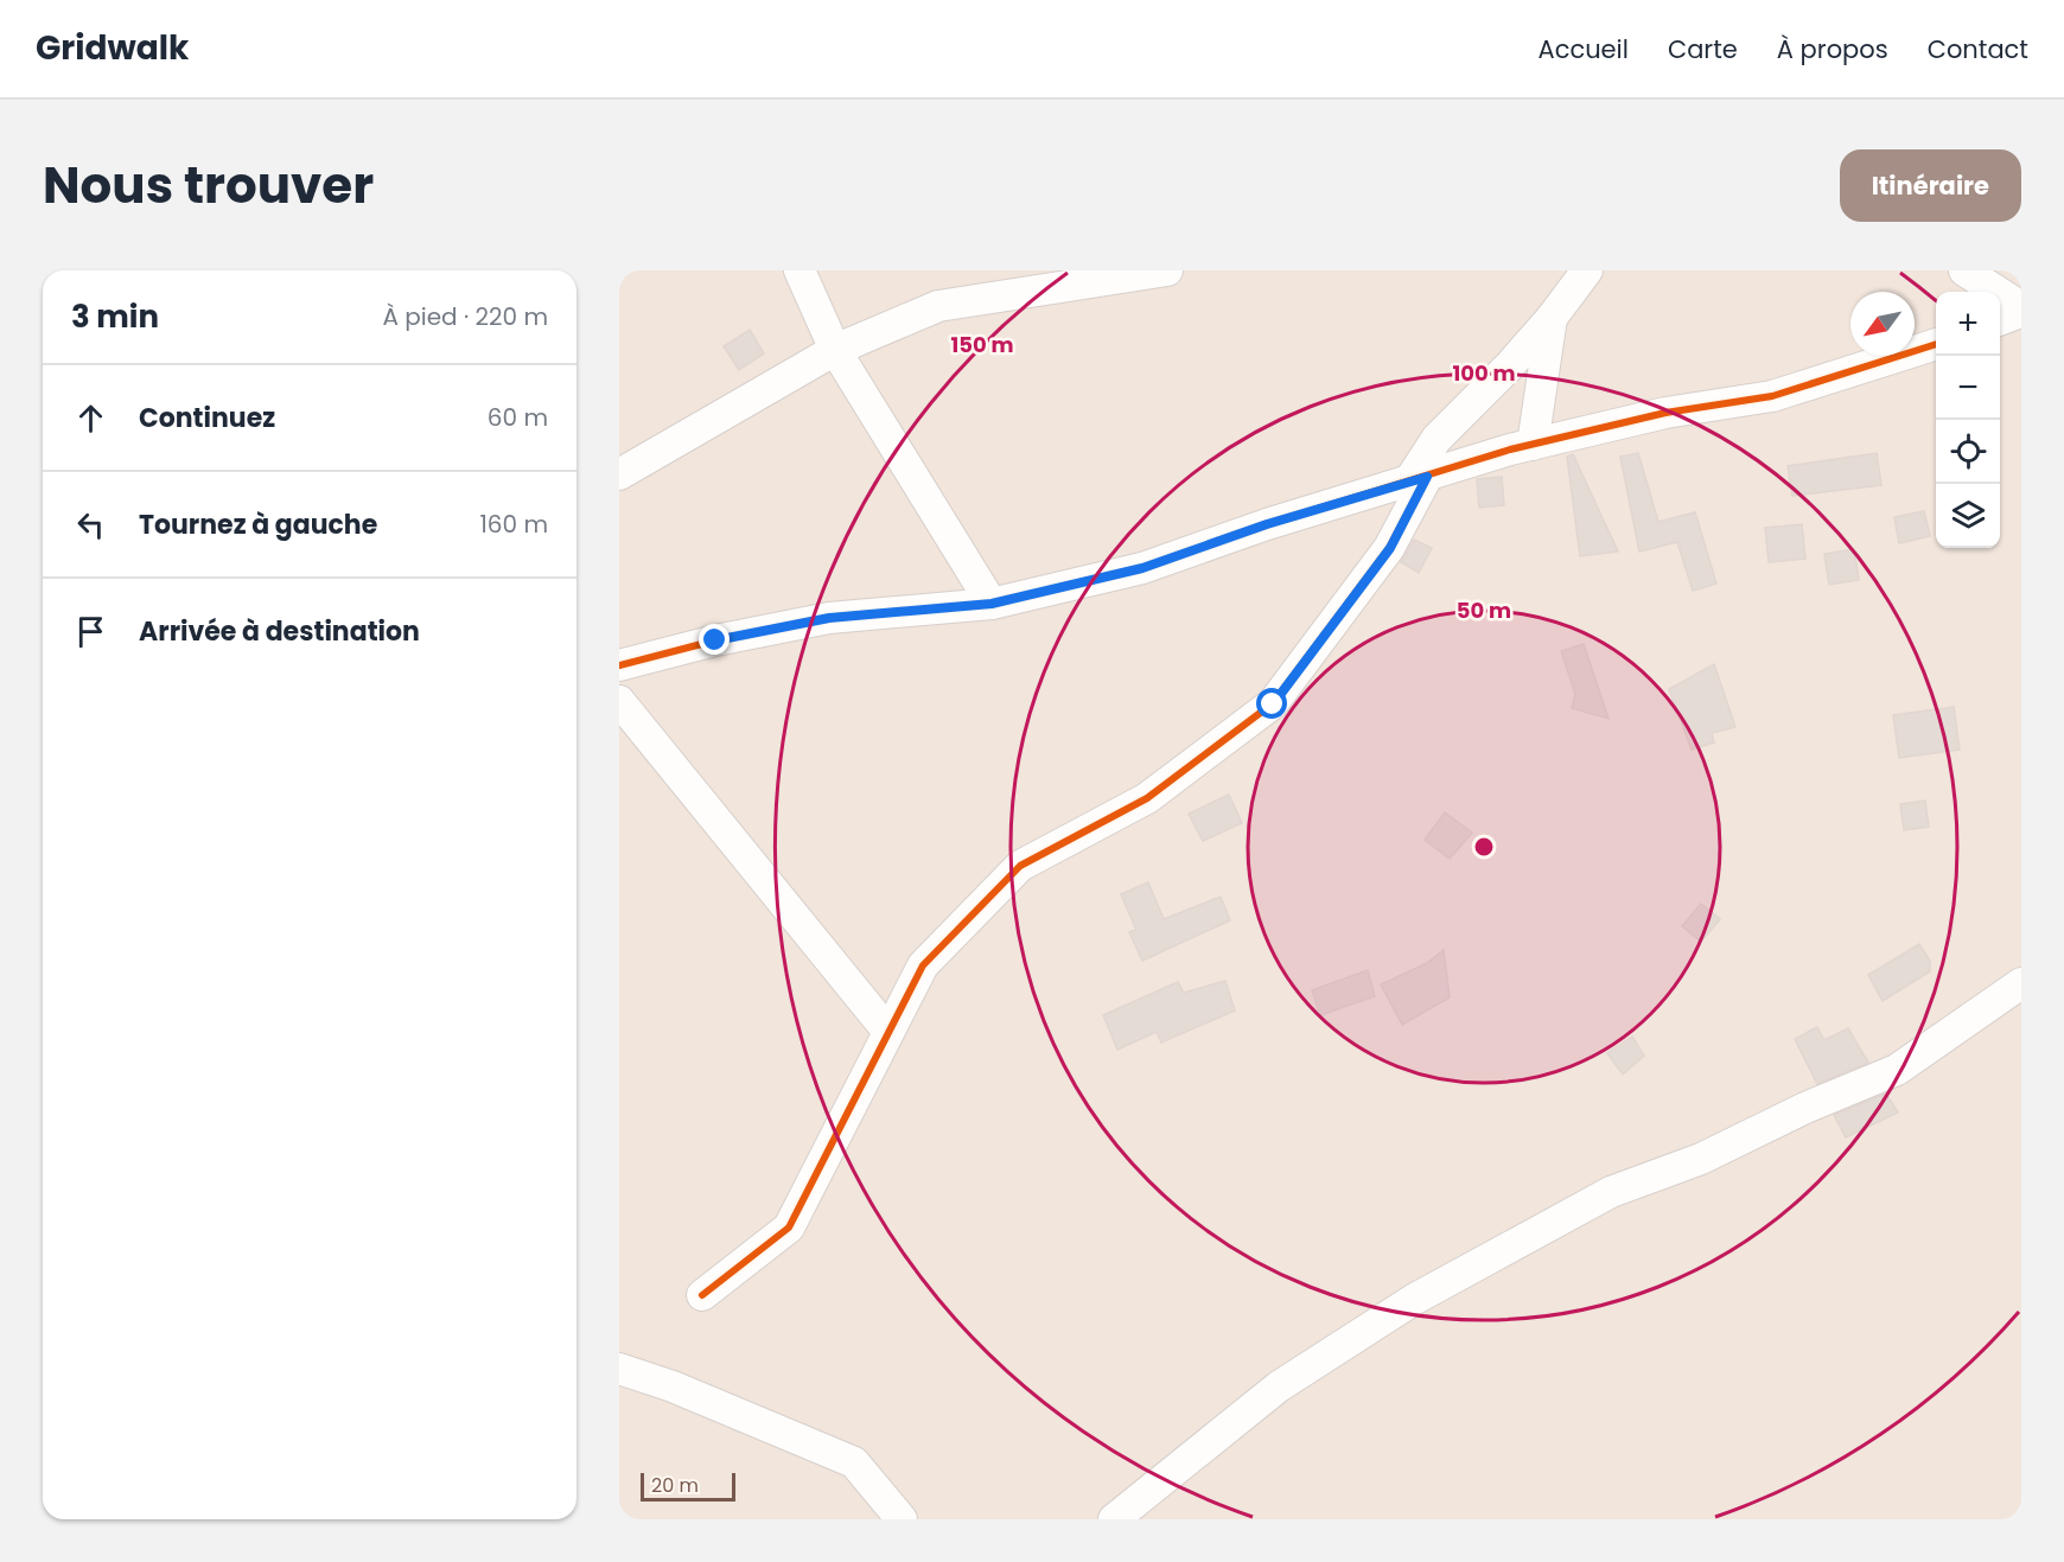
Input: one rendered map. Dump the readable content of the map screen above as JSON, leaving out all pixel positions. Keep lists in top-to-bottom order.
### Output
{
  "scale_bar": "20 m",
  "north": "bottom left",
  "page": {
    "header": "Gridwalk",
    "nav": [
      "Accueil",
      "Carte",
      "À propos",
      "Contact"
    ],
    "title": "Nous trouver",
    "buttons": "Itinéraire",
    "heading": ["3 min", "À pied · 220 m"],
    "map_buttons": ["+", "−"],
    "list": [
      ["Continuez", "60 m"],
      ["Tournez à gauche", "160 m"],
      "Arrivée à destination"
    ],
    "scale": "20 m"
  },
  "rings": ["150 m", "100 m", "50 m"]
}
